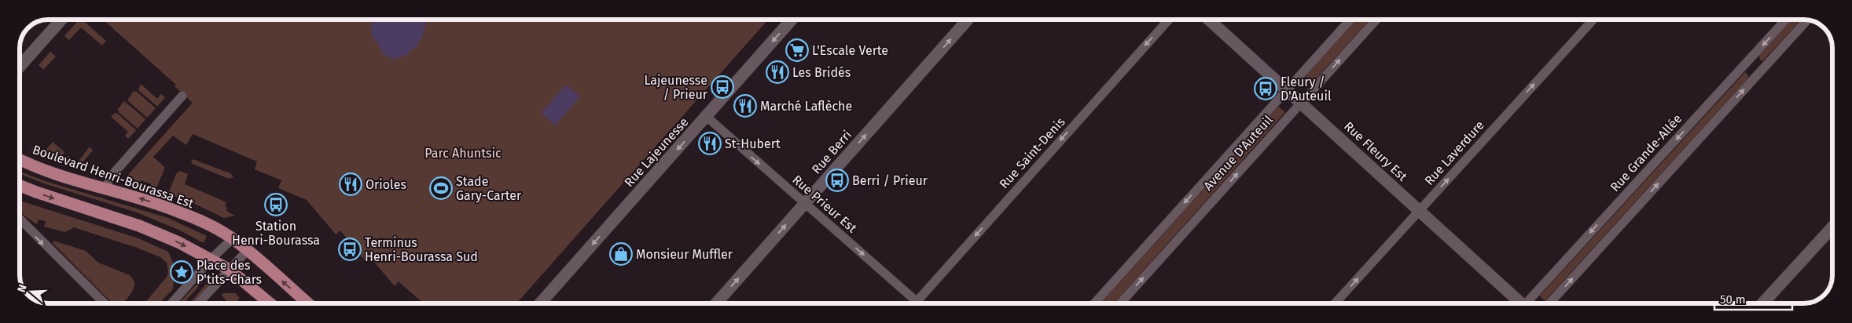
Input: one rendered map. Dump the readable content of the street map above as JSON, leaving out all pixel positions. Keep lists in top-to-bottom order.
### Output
{
  "streets": {
    "main road": [
      "Rue Fleury Est",
      "Rue Lajeunesse",
      "Rue Berri",
      "Boulevard Henri-Bourassa Est"
    ],
    "street": [
      "Rue Saint-Denis",
      "Avenue D'Auteuil",
      "Rue Laverdure",
      "Rue Grande-Allée",
      "Rue Prieur Est"
    ]
  },
  "crossings": [
    ["Rue Fleury Est", "Avenue D'Auteuil"],
    ["Rue Fleury Est", "Rue Laverdure"],
    ["Rue Lajeunesse", "Rue Prieur Est"],
    ["Rue Berri", "Rue Prieur Est"],
    ["Rue Saint-Denis", "Rue Prieur Est"]
  ],
  "one_way": [
    "Rue Lajeunesse",
    "Rue Berri",
    "Rue Saint-Denis",
    "Rue Laverdure",
    "Rue Prieur Est"
  ],
  "parks": ["Parc Ahuntsic"],
  "places": {
    "supermarket": ["L'Escale Verte"],
    "restaurant": [
      "Les Bridés",
      "Marché Laflèche",
      "St-Hubert",
      "Orioles"
    ],
    "bus stop": [
      "Lajeunesse / Prieur",
      "Fleury / D'Auteuil",
      "Berri / Prieur",
      "Station Henri-Bourassa",
      "Terminus Henri-Bourassa Sud"
    ],
    "sports": ["Stade Gary-Carter"],
    "shop": ["Monsieur Muffler"],
    "place": ["Place des P'tits-Chars"]
  },
  "scale_bar": "50 m",
  "north": "left"
}
